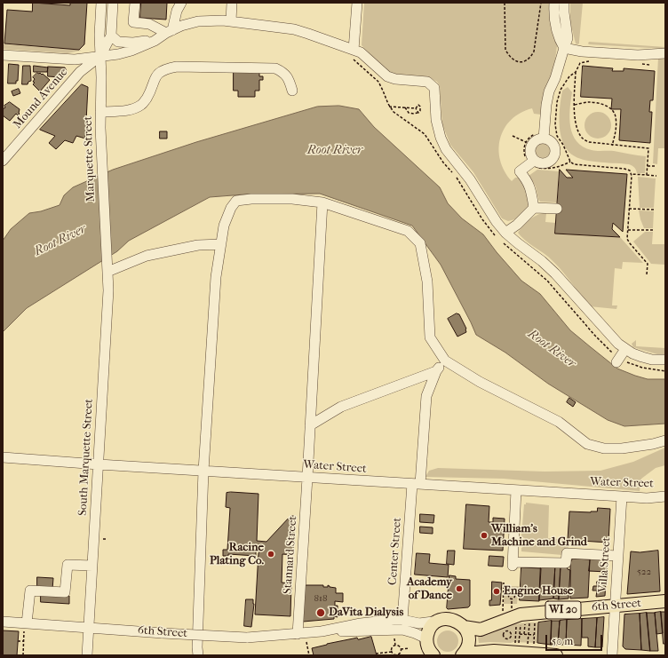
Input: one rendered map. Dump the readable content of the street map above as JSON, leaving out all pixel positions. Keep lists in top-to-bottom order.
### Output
{
  "streets": {
    "main road": ["6th Street", "WI 20"],
    "street": [
      "Mound Avenue",
      "Marquette Street",
      "South Marquette Street",
      "Water Street",
      "Center Street",
      "Stannard Street",
      "Villa Street"
    ]
  },
  "crossings": [
    ["Mound Avenue", "Marquette Street"],
    ["Marquette Street", "South Marquette Street"],
    ["South Marquette Street", "Water Street"],
    ["South Marquette Street", "6th Street"],
    ["Water Street", "Center Street"],
    ["Water Street", "Stannard Street"],
    ["Water Street", "Villa Street"],
    ["Center Street", "6th Street"],
    ["Stannard Street", "6th Street"],
    ["Villa Street", "6th Street"],
    ["6th Street", "WI 20"]
  ],
  "water": ["Root River"],
  "places": [
    "William's Machine and Grind",
    "Racine Plating Co.",
    "Academy of Dance",
    "Engine House",
    "DaVita Dialysis"
  ],
  "house_numbers": ["522", "818"],
  "scale_bar": "50 m"
}
